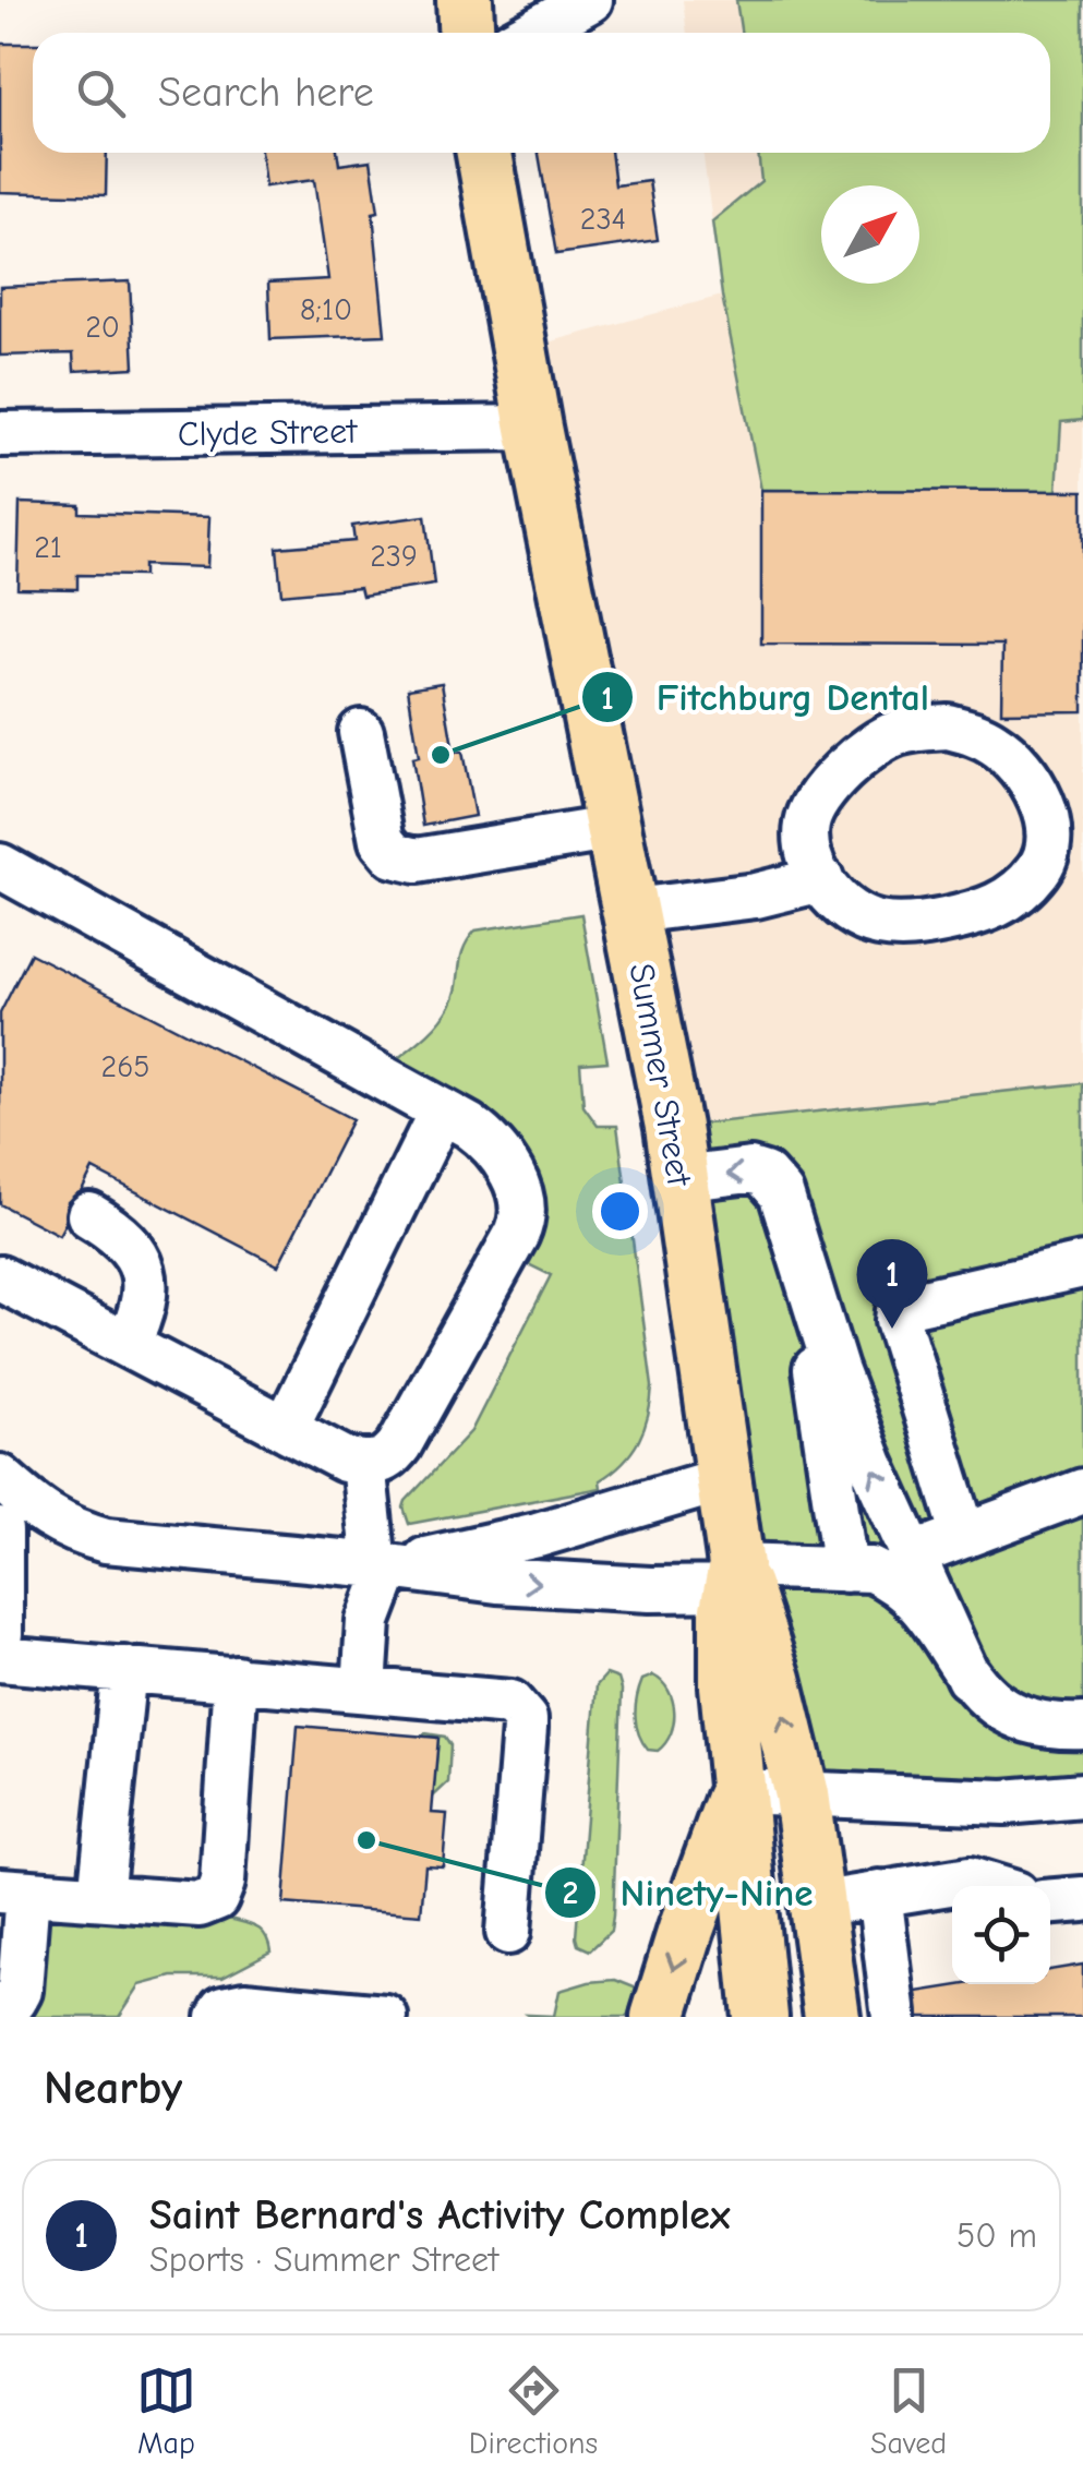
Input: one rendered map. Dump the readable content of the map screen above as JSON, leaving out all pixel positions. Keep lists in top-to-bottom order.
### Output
{
  "streets": {
    "main road": ["Summer Street"],
    "street": ["Clyde Street"]
  },
  "crossings": [
    ["Clyde Street", "Summer Street"]
  ],
  "places": ["Fitchburg Dental", "Ninety-Nine"],
  "house_numbers": [
    "234",
    "8;10",
    "20",
    "21",
    "239",
    "265"
  ],
  "north": "top right",
  "page": {
    "search": "Search here",
    "pins": "1",
    "heading": "Nearby",
    "list": [
      {
        "mark": "1",
        "name": "Saint Bernard's Activity Complex",
        "note": "Sports · Summer Street",
        "value": "50 m"
      }
    ],
    "nav": ["Map", "Directions", "Saved"]
  }
}
